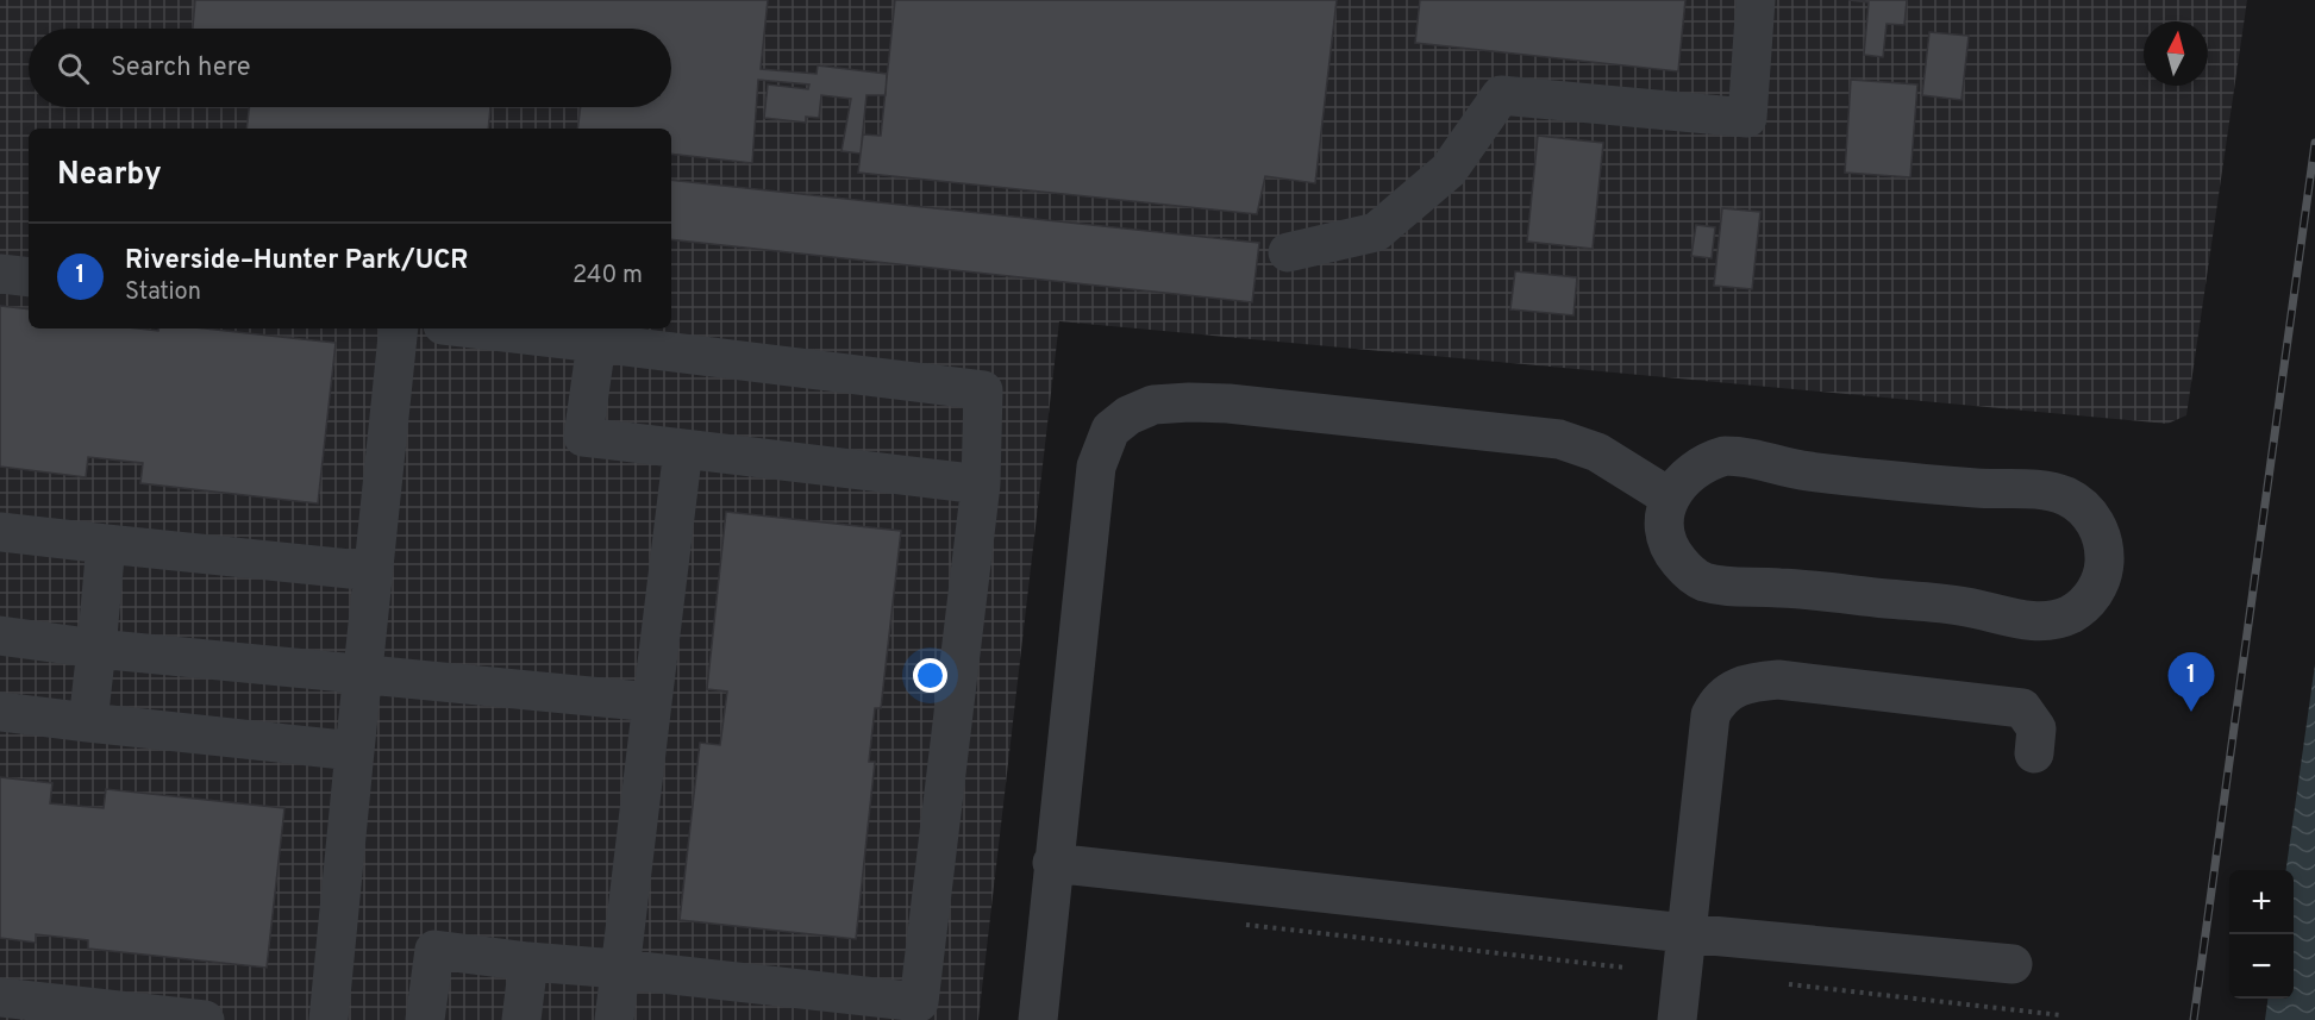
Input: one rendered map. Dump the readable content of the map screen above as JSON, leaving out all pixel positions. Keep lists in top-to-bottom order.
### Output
{
  "north": "top",
  "page": {
    "search": "Search here",
    "heading": "Nearby",
    "list": [
      {
        "mark": "1",
        "name": "Riverside–Hunter Park/UCR",
        "note": "Station",
        "value": "240 m"
      }
    ],
    "pins": "1",
    "map_buttons": ["+", "−"]
  }
}
